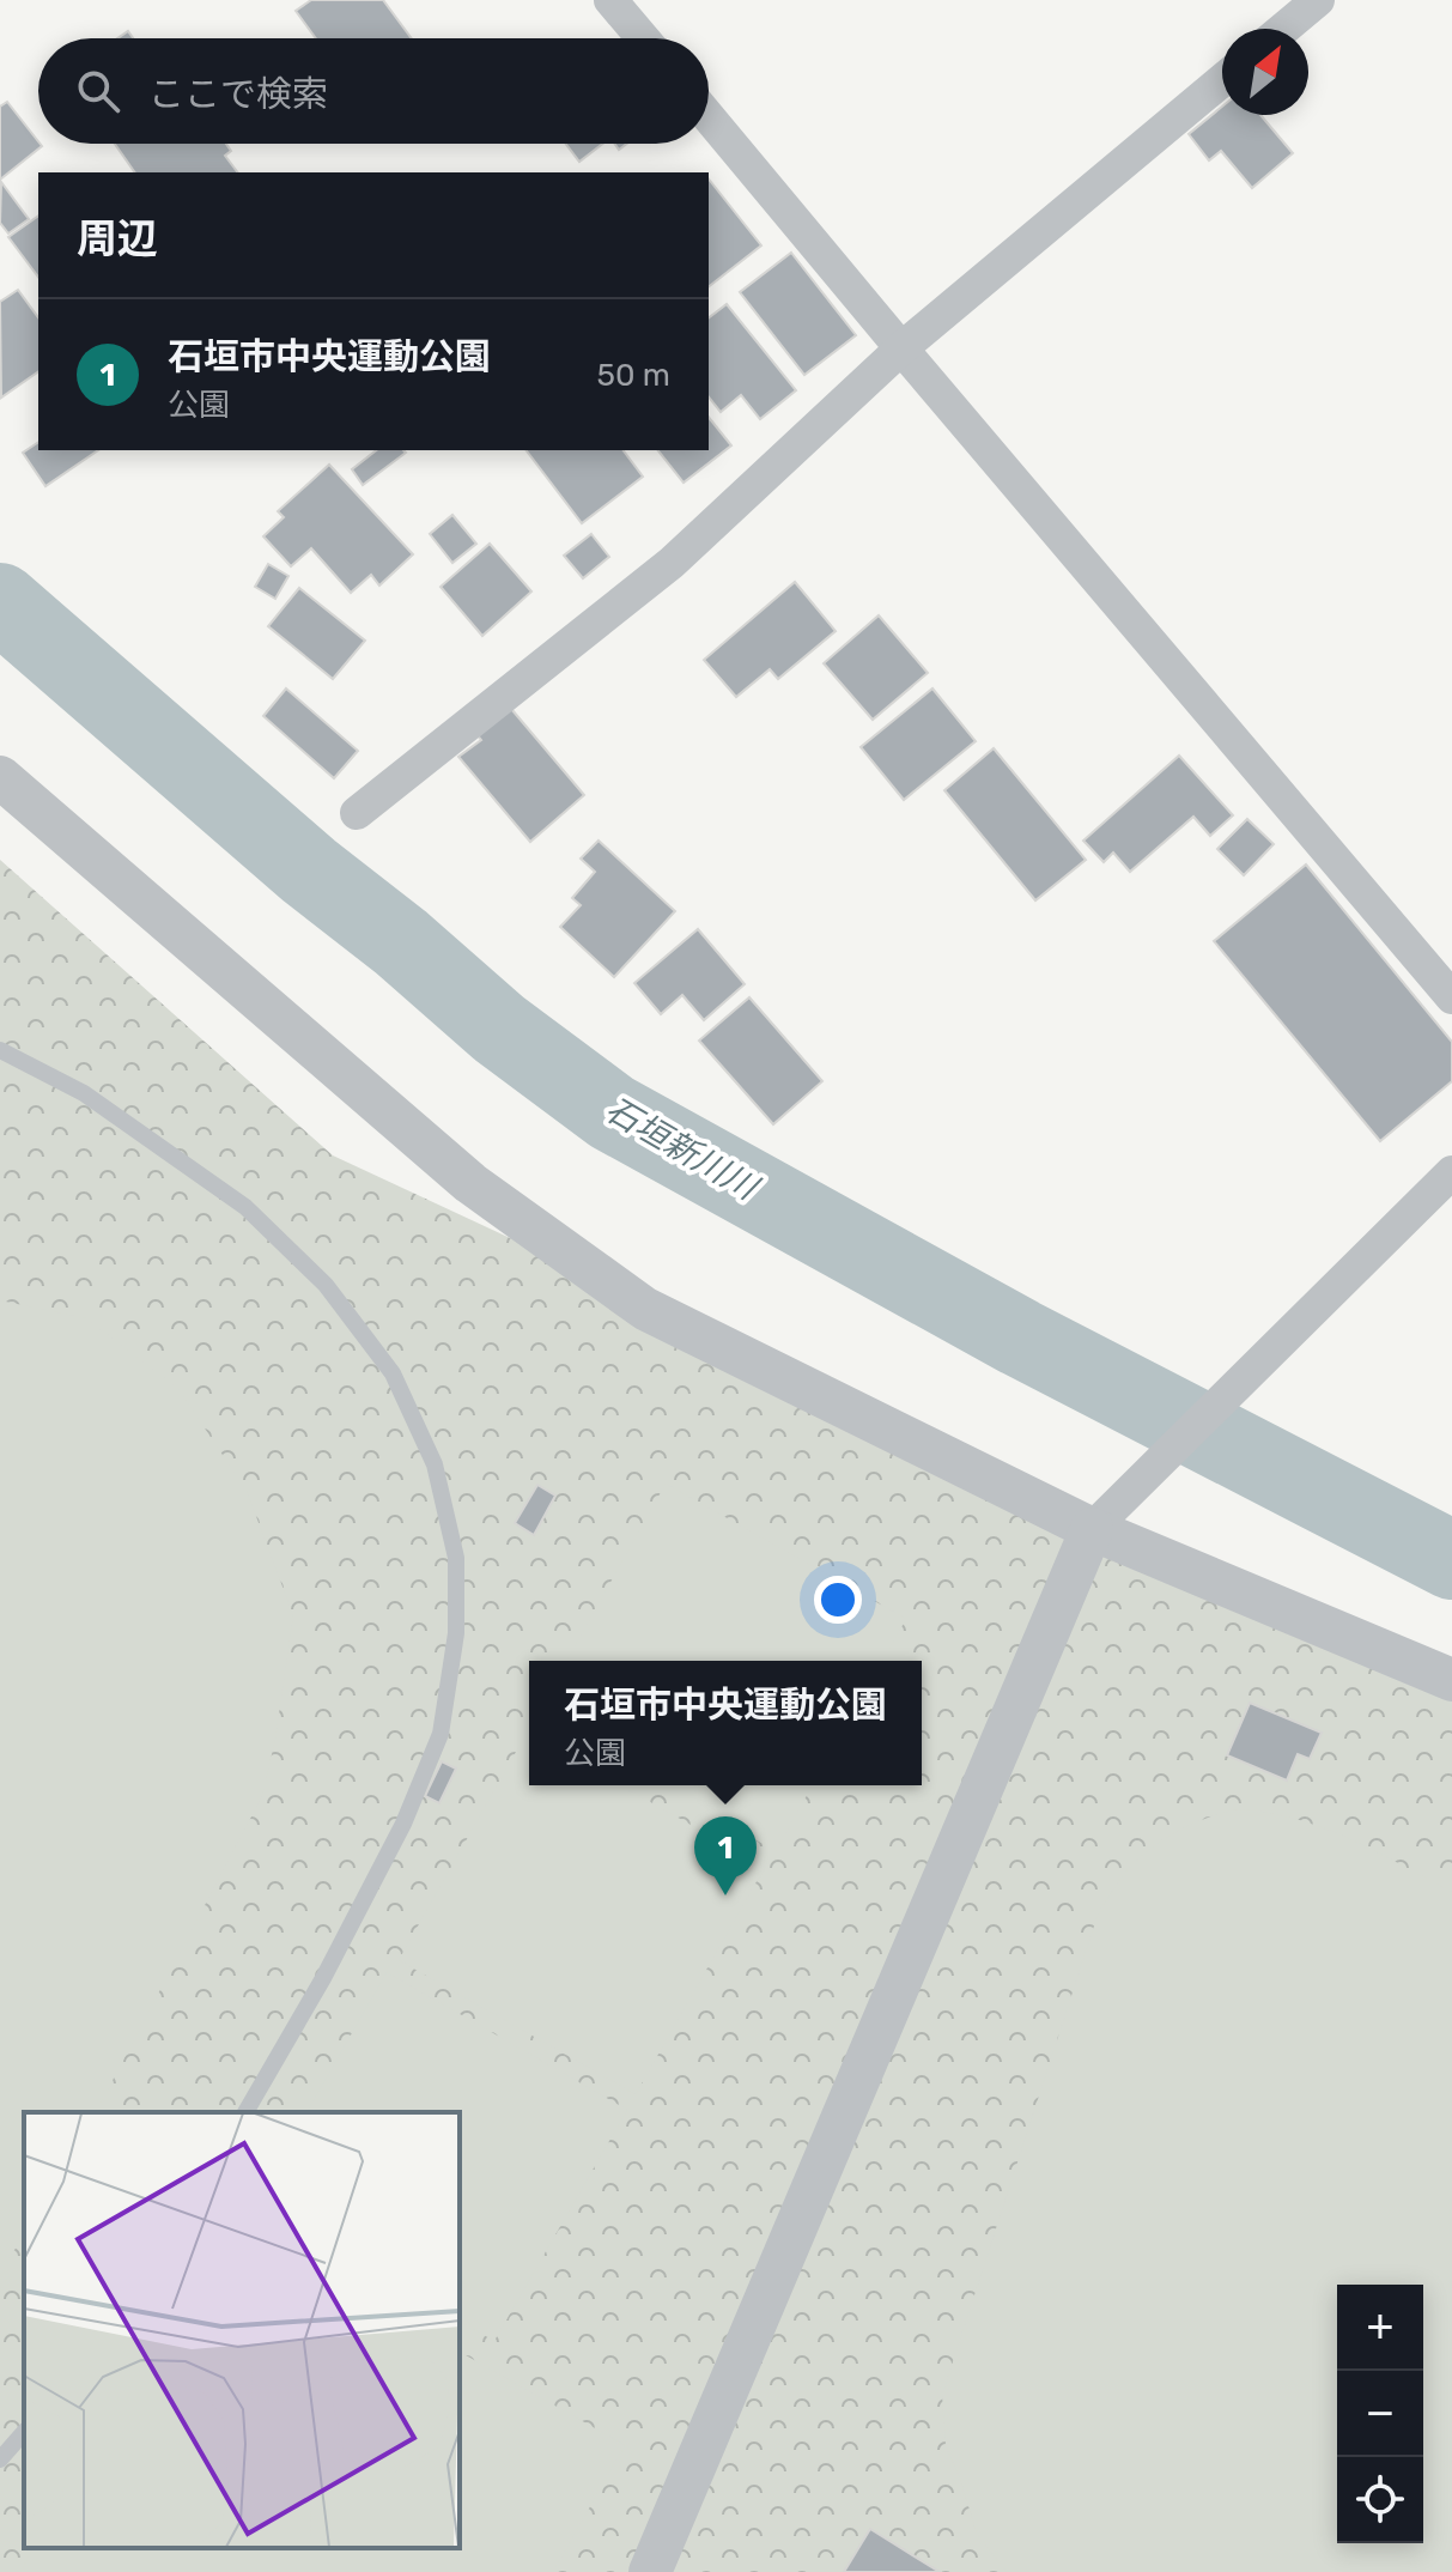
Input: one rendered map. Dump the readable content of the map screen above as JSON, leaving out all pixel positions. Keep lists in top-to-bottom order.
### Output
{
  "water": ["石垣新川川"],
  "north": "top right",
  "page": {
    "search": "ここで検索",
    "heading": "周辺",
    "list": [
      {
        "mark": "1",
        "name": "石垣市中央運動公園",
        "note": "公園",
        "value": "50 m"
      }
    ],
    "popup": ["石垣市中央運動公園", "公園"],
    "pins": "1",
    "map_buttons": ["+", "−"]
  }
}
